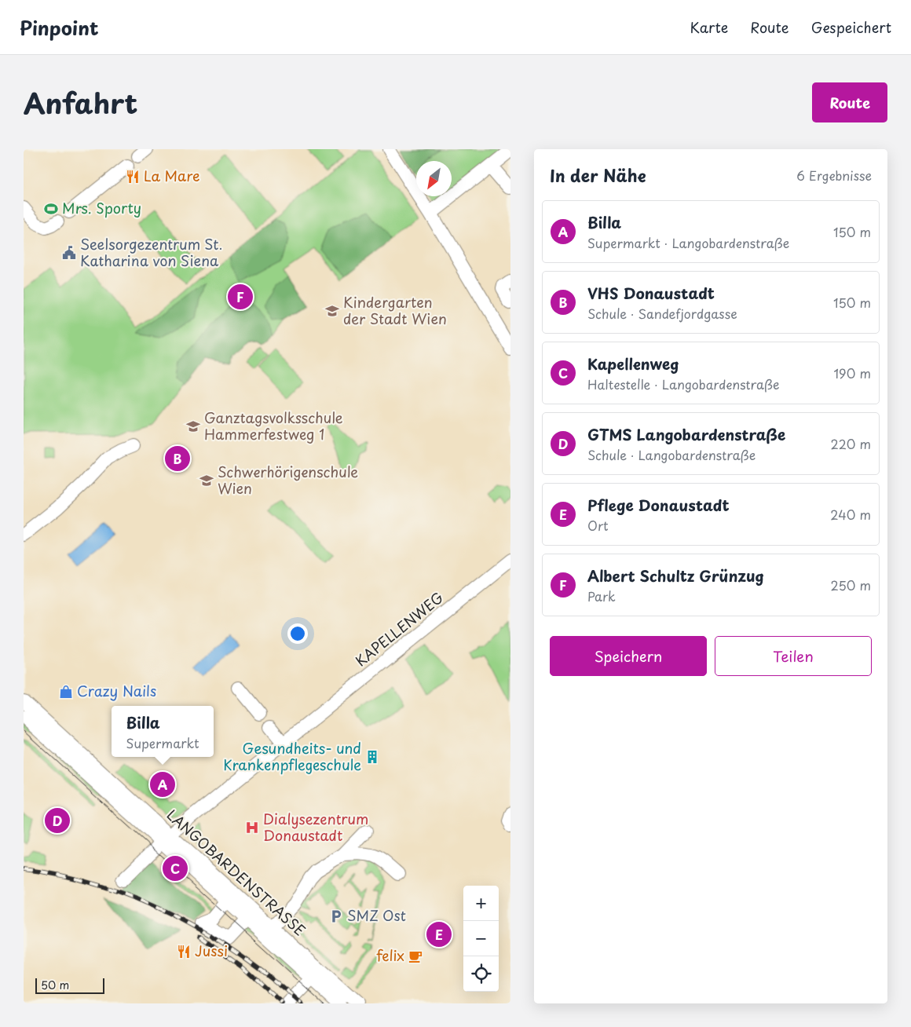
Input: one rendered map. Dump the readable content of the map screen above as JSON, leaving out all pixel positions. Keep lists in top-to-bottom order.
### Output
{
  "streets": {
    "street": ["KAPELLENWEG", "LANGOBARDENSTRASSE"]
  },
  "crossings": [
    ["KAPELLENWEG", "LANGOBARDENSTRASSE"]
  ],
  "places": {
    "restaurant": ["La Mare", "Jussi"],
    "sports": ["Mrs. Sporty"],
    "public building": ["Seelsorgezentrum St. Katharina von Siena"],
    "school or university": ["Kindergarten der Stadt Wien", "Ganztagsvolksschule Hammerfestweg 1", "Schwerhörigenschule Wien"],
    "shop": ["Crazy Nails"],
    "building": ["Gesundheits- und Krankenpflegeschule"],
    "hospital": ["Dialysezentrum Donaustadt"],
    "parking": ["SMZ Ost"],
    "cafe": ["felix"]
  },
  "scale_bar": "50 m",
  "north": "bottom left",
  "page": {
    "header": "Pinpoint",
    "nav": ["Karte", "Route", "Gespeichert"],
    "title": "Anfahrt",
    "buttons": [
      "Route",
      ["Speichern", "Teilen"]
    ],
    "heading": ["In der Nähe", "6 Ergebnisse"],
    "list": [
      {
        "mark": "A",
        "name": "Billa",
        "note": "Supermarkt · Langobardenstraße",
        "value": "150 m"
      },
      {
        "mark": "B",
        "name": "VHS Donaustadt",
        "note": "Schule · Sandefjordgasse",
        "value": "150 m"
      },
      {
        "mark": "C",
        "name": "Kapellenweg",
        "note": "Haltestelle · Langobardenstraße",
        "value": "190 m"
      },
      {
        "mark": "D",
        "name": "GTMS Langobardenstraße",
        "note": "Schule · Langobardenstraße",
        "value": "220 m"
      },
      {
        "mark": "E",
        "name": "Pflege Donaustadt",
        "note": "Ort",
        "value": "240 m"
      },
      {
        "mark": "F",
        "name": "Albert Schultz Grünzug",
        "note": "Park",
        "value": "250 m"
      }
    ],
    "pins": [
      "F",
      "B",
      "A",
      "D",
      "C",
      "E"
    ],
    "popup": ["Billa", "Supermarkt"],
    "map_buttons": ["+", "−"],
    "scale": "50 m"
  }
}
